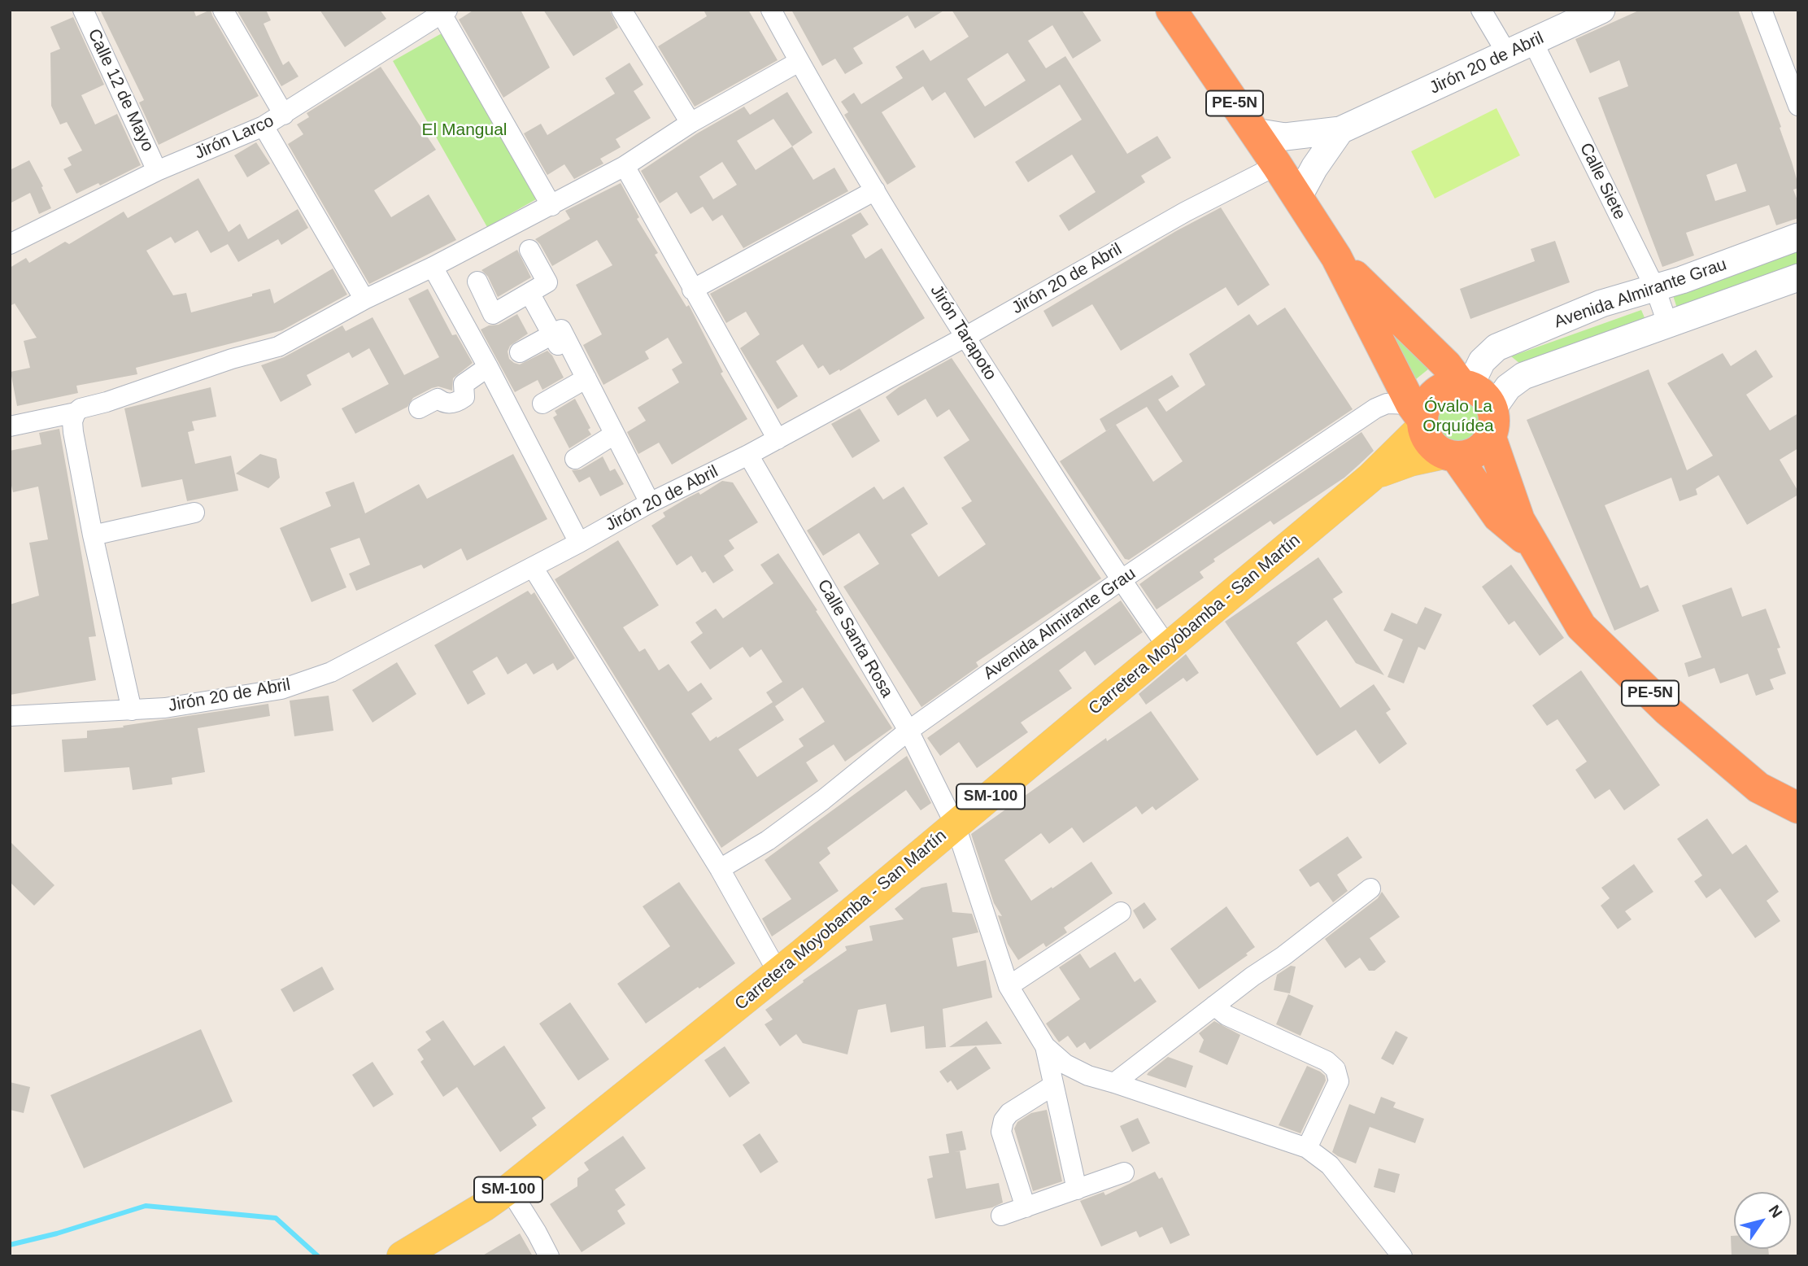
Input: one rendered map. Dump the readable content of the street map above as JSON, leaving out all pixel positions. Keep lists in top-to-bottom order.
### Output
{
  "streets": {
    "highway": ["PE-5N"],
    "main road": [
      "Jirón 20 de Abril",
      "Avenida Almirante Grau",
      "Carretera Moyobamba - San Martín",
      "SM-100"
    ],
    "street": [
      "Calle 12 de Mayo",
      "Jirón Larco",
      "Calle Siete",
      "Jirón Tarapoto",
      "Calle Santa Rosa"
    ]
  },
  "crossings": [
    ["Jirón 20 de Abril", "PE-5N"],
    ["Jirón 20 de Abril", "Calle Siete"],
    ["Jirón 20 de Abril", "Jirón Tarapoto"],
    ["Jirón 20 de Abril", "Calle Santa Rosa"],
    ["Calle 12 de Mayo", "Jirón Larco"],
    ["PE-5N", "Avenida Almirante Grau"],
    ["PE-5N", "Carretera Moyobamba - San Martín"],
    ["Calle Siete", "Avenida Almirante Grau"],
    ["Avenida Almirante Grau", "Jirón Tarapoto"],
    ["Avenida Almirante Grau", "Carretera Moyobamba - San Martín"],
    ["Avenida Almirante Grau", "Calle Santa Rosa"],
    ["Jirón Tarapoto", "Carretera Moyobamba - San Martín"],
    ["Carretera Moyobamba - San Martín", "Calle Santa Rosa"]
  ],
  "parks": ["El Mangual", "Óvalo La Orquídea"],
  "north": "top right"
}
